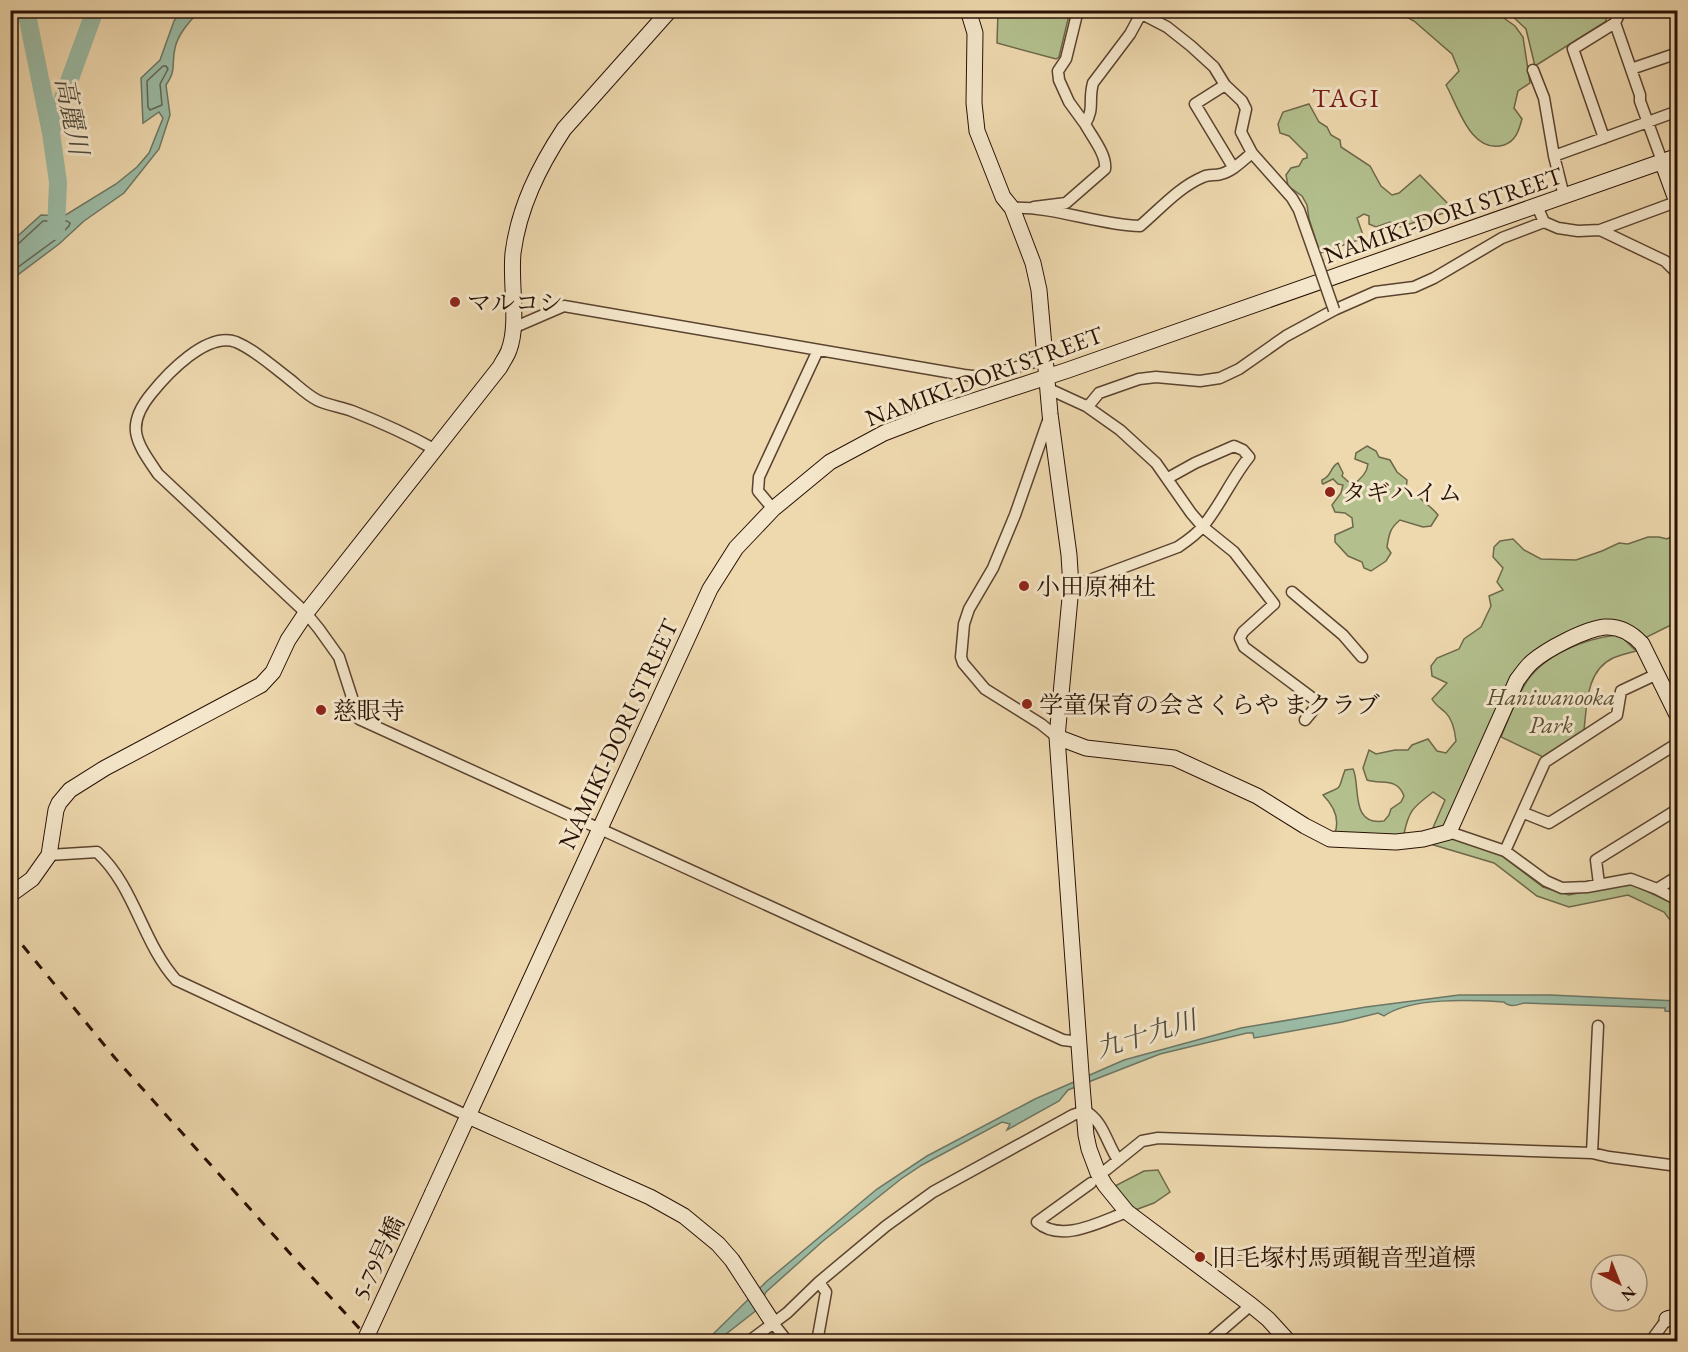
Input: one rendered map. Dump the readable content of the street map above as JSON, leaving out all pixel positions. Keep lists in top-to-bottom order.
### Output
{
  "streets": {
    "street": ["NAMIKI-DORI STREET", "5-79号橋"]
  },
  "crossings": [
    ["NAMIKI-DORI STREET", "5-79号橋"]
  ],
  "districts": ["TAGI"],
  "water": ["高麗川", "九十九川"],
  "parks": ["Haniwanooka Park"],
  "places": [
    "マルコシ",
    "タギハイム",
    "小田原神社",
    "学童保育の会さくらや まクラブ",
    "慈眼寺",
    "旧毛塚村馬頭観音型道標"
  ],
  "north": "bottom right"
}
